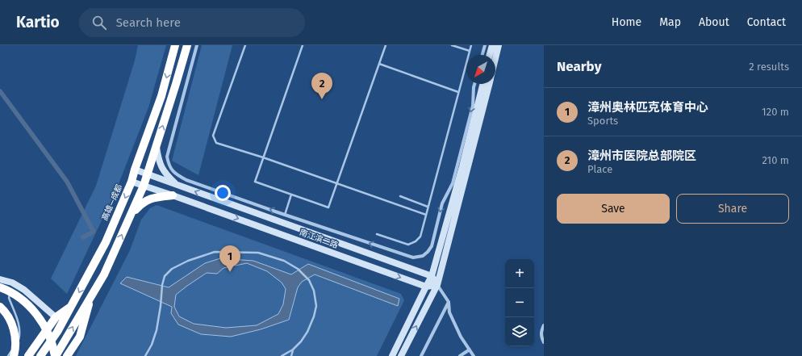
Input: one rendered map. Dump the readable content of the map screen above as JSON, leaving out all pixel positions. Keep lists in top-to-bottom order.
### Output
{
  "streets": {
    "highway": ["高雄—成都"],
    "street": ["南江滨二路"]
  },
  "crossings": [
    ["高雄—成都", "南江滨二路"]
  ],
  "north": "bottom left",
  "page": {
    "header": "Kartio",
    "search": "Search here",
    "nav": [
      "Home",
      "Map",
      "About",
      "Contact"
    ],
    "heading": ["Nearby", "2 results"],
    "pins": ["2", "1"],
    "list": [
      {
        "mark": "1",
        "name": "漳州奥林匹克体育中心",
        "note": "Sports",
        "value": "120 m"
      },
      {
        "mark": "2",
        "name": "漳州市医院总部院区",
        "note": "Place",
        "value": "210 m"
      }
    ],
    "buttons": ["Save", "Share"],
    "map_buttons": ["+", "−"]
  }
}
